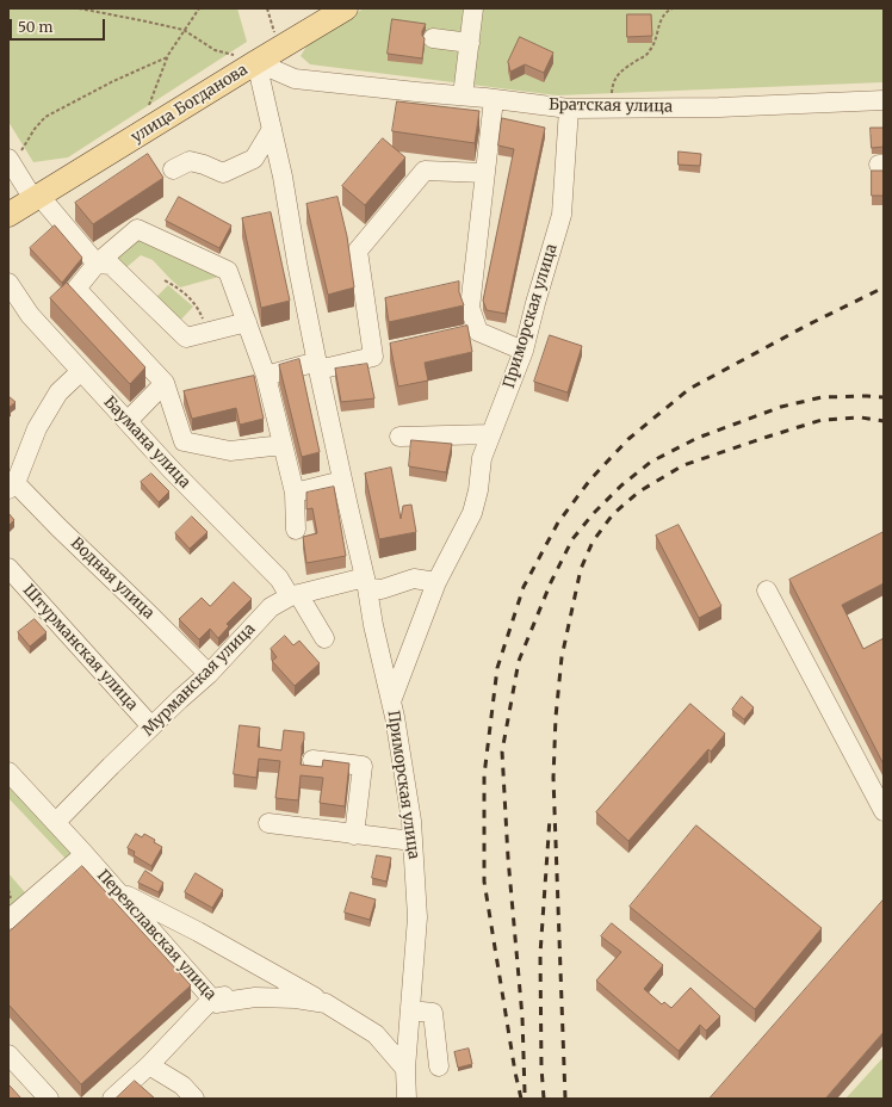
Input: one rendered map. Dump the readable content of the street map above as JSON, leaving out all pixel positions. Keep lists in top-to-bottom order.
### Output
{
  "streets": {
    "main road": ["улица Богданова"],
    "street": [
      "Братская улица",
      "Приморская улица",
      "Баумана улица",
      "Водная улица",
      "Штурманская улица",
      "Мурманская улица",
      "Переяславская улица"
    ]
  },
  "crossings": [
    ["улица Богданова", "Братская улица"],
    ["улица Богданова", "Приморская улица"],
    ["Братская улица", "Приморская улица"],
    ["Приморская улица", "Мурманская улица"],
    ["Приморская улица", "Переяславская улица"],
    ["Баумана улица", "Водная улица"],
    ["Баумана улица", "Мурманская улица"],
    ["Водная улица", "Мурманская улица"],
    ["Штурманская улица", "Мурманская улица"],
    ["Мурманская улица", "Переяславская улица"]
  ],
  "scale_bar": "50 m"
}
